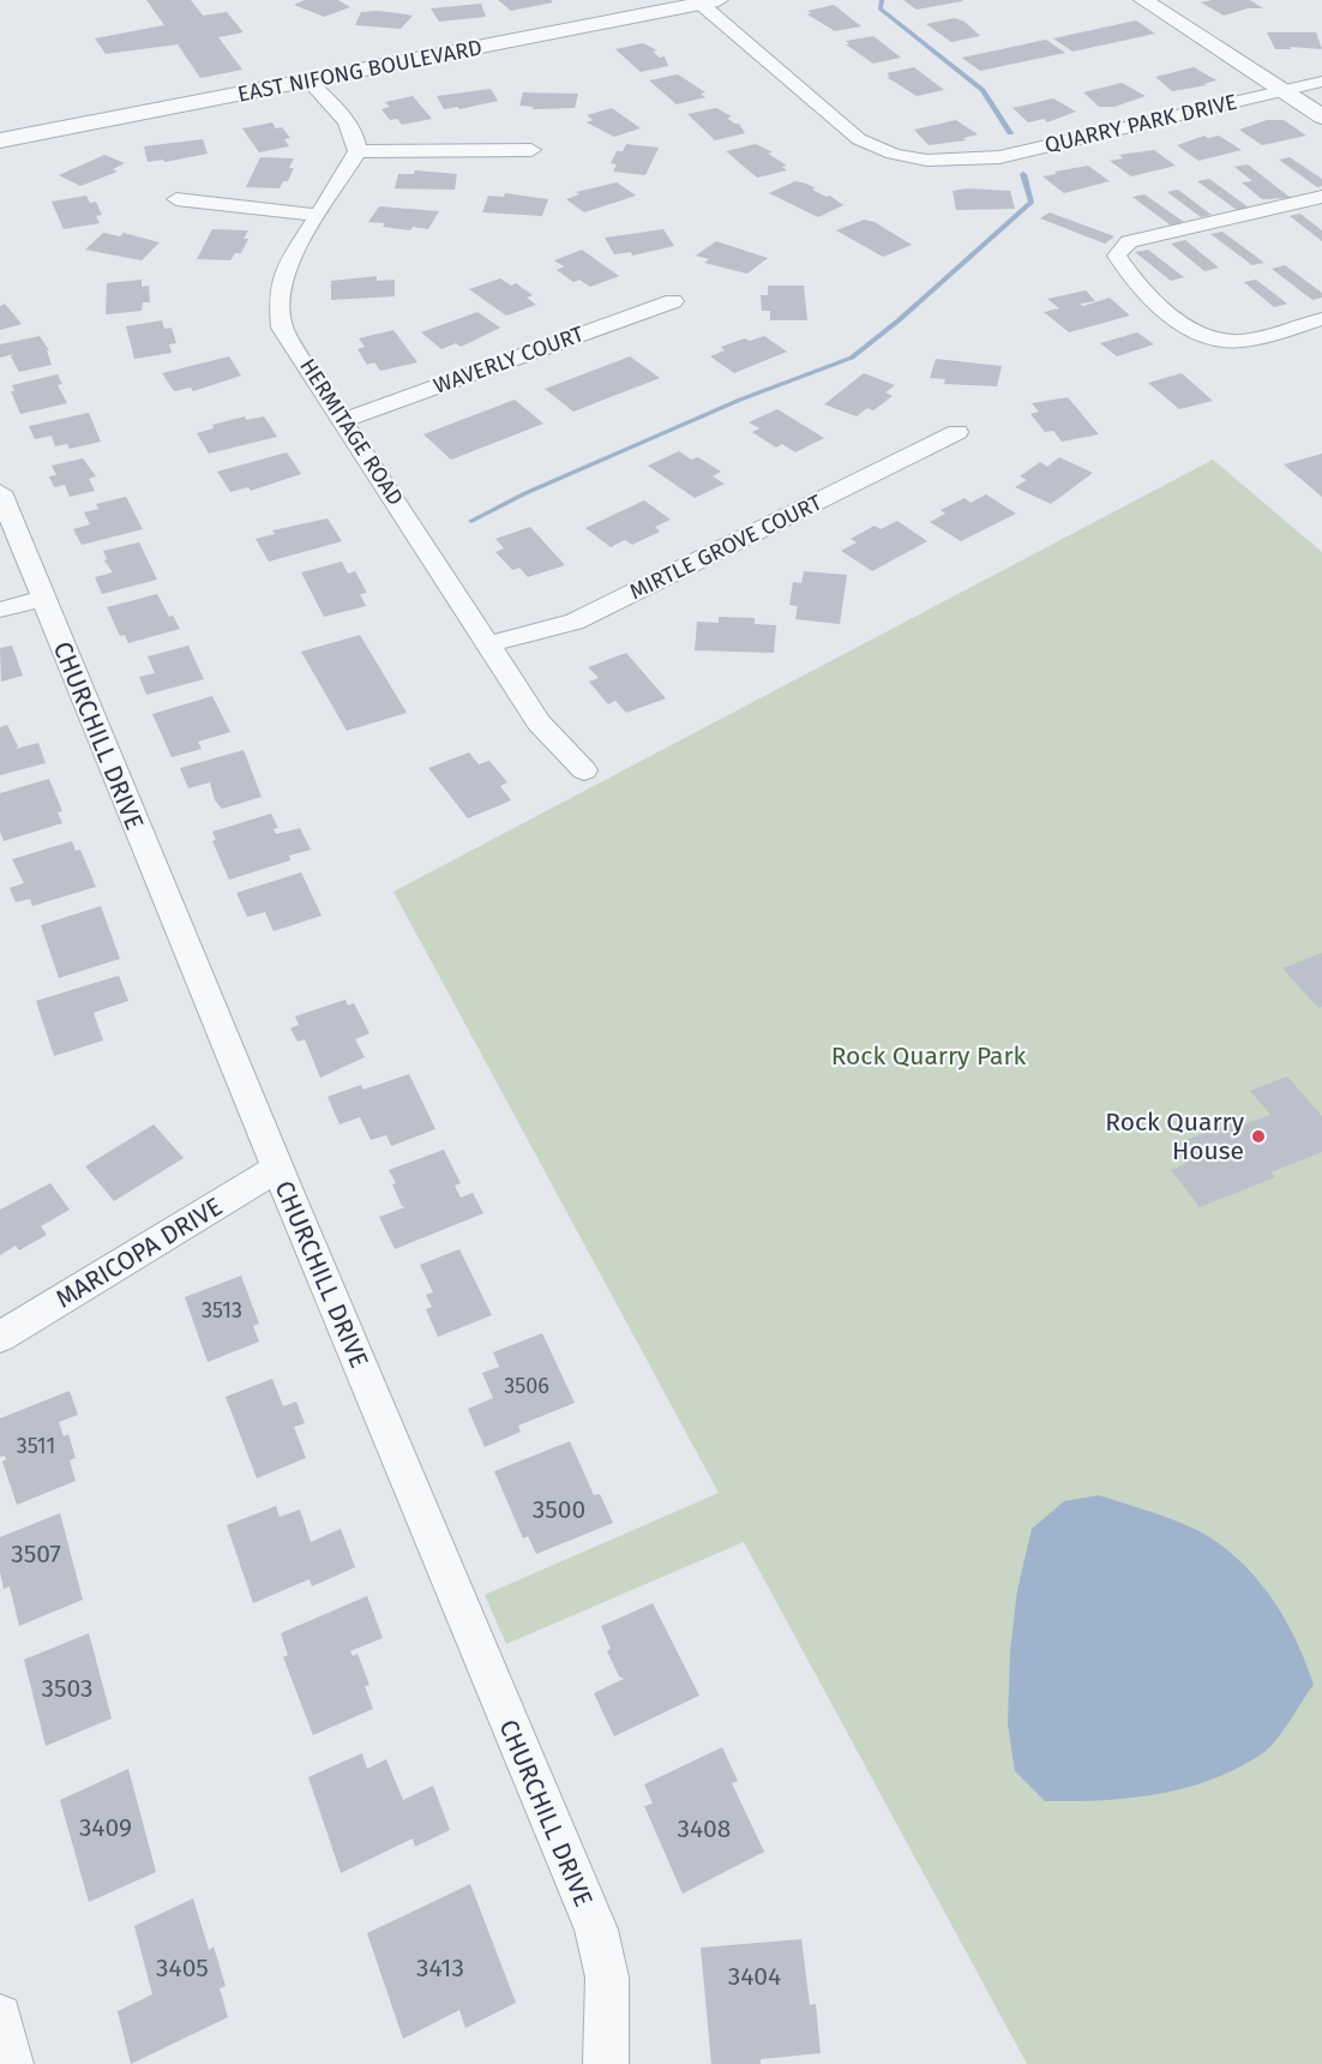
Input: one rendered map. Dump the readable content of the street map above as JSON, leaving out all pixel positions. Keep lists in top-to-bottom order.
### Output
{
  "streets": {
    "street": [
      "EAST NIFONG BOULEVARD",
      "QUARRY PARK DRIVE",
      "WAVERLY COURT",
      "HERMITAGE ROAD",
      "MIRTLE GROVE COURT",
      "CHURCHILL DRIVE",
      "MARICOPA DRIVE"
    ]
  },
  "crossings": [
    ["EAST NIFONG BOULEVARD", "QUARRY PARK DRIVE"],
    ["WAVERLY COURT", "HERMITAGE ROAD"],
    ["HERMITAGE ROAD", "MIRTLE GROVE COURT"],
    ["CHURCHILL DRIVE", "MARICOPA DRIVE"]
  ],
  "parks": ["Rock Quarry Park"],
  "places": ["Rock Quarry House"],
  "house_numbers": [
    "3513",
    "3506",
    "3511",
    "3500",
    "3507",
    "3503",
    "3409",
    "3408",
    "3405",
    "3413",
    "3404"
  ]
}
